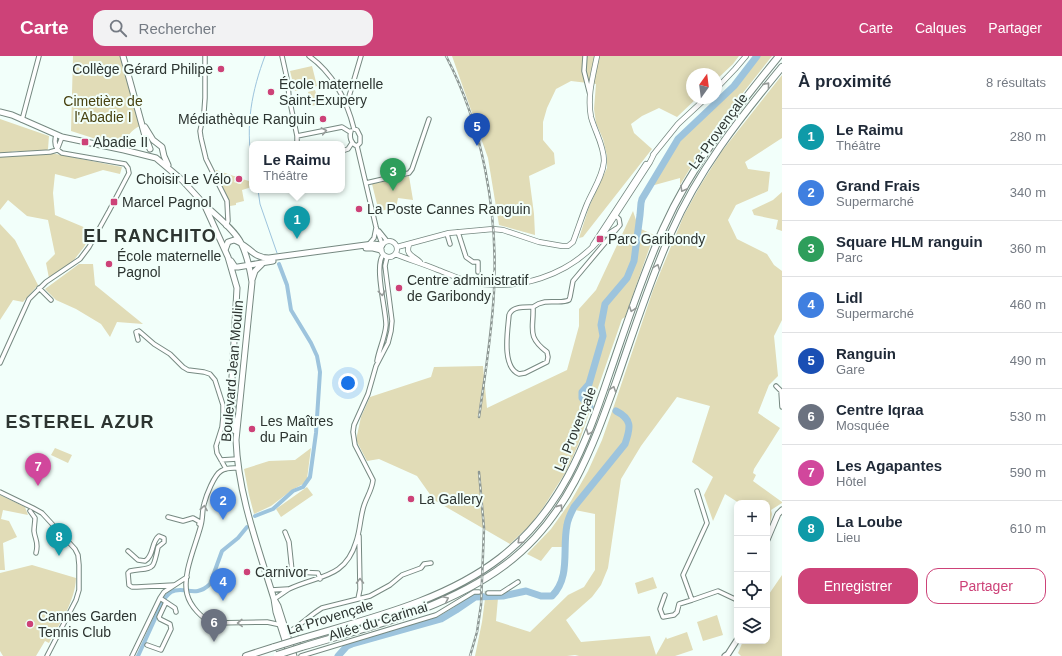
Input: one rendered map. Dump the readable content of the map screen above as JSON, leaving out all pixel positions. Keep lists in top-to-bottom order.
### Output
{
  "streets": {
    "highway": ["La Provençale"],
    "main road": ["Boulevard Jean Moulin"],
    "street": ["Allée du Carimai"]
  },
  "districts": ["EL RANCHITO", "ESTEREL AZUR"],
  "parks": ["Cimetière de l'Abadie I"],
  "places": {
    "other": [
      "Collège Gérard Philipe",
      "École maternelle Saint-Exupery",
      "Médiathèque Ranguin",
      "Choisir Le Vélo",
      "La Poste Cannes Ranguin",
      "École maternelle Pagnol",
      "Centre administratif de Garibondy",
      "Les Maîtres du Pain",
      "La Gallery",
      "Carnivor",
      "Cannes Garden Tennis Club"
    ],
    "transit": ["Abadie II", "Marcel Pagnol", "Parc Garibondy"]
  },
  "north": "top",
  "page": {
    "header": "Carte",
    "search": "Rechercher",
    "nav": ["Carte", "Calques", "Partager"],
    "heading": ["À proximité", "8 résultats"],
    "list": [
      {
        "mark": "1",
        "name": "Le Raimu",
        "note": "Théâtre",
        "value": "280 m"
      },
      {
        "mark": "2",
        "name": "Grand Frais",
        "note": "Supermarché",
        "value": "340 m"
      },
      {
        "mark": "3",
        "name": "Square HLM ranguin",
        "note": "Parc",
        "value": "360 m"
      },
      {
        "mark": "4",
        "name": "Lidl",
        "note": "Supermarché",
        "value": "460 m"
      },
      {
        "mark": "5",
        "name": "Ranguin",
        "note": "Gare",
        "value": "490 m"
      },
      {
        "mark": "6",
        "name": "Centre Iqraa",
        "note": "Mosquée",
        "value": "530 m"
      },
      {
        "mark": "7",
        "name": "Les Agapantes",
        "note": "Hôtel",
        "value": "590 m"
      },
      {
        "mark": "8",
        "name": "La Loube",
        "note": "Lieu",
        "value": "610 m"
      }
    ],
    "pins": [
      "5",
      "3",
      "1",
      "7",
      "2",
      "8",
      "4",
      "6"
    ],
    "popup": ["Le Raimu", "Théâtre"],
    "map_buttons": ["+", "−"],
    "buttons": ["Enregistrer", "Partager"]
  }
}
